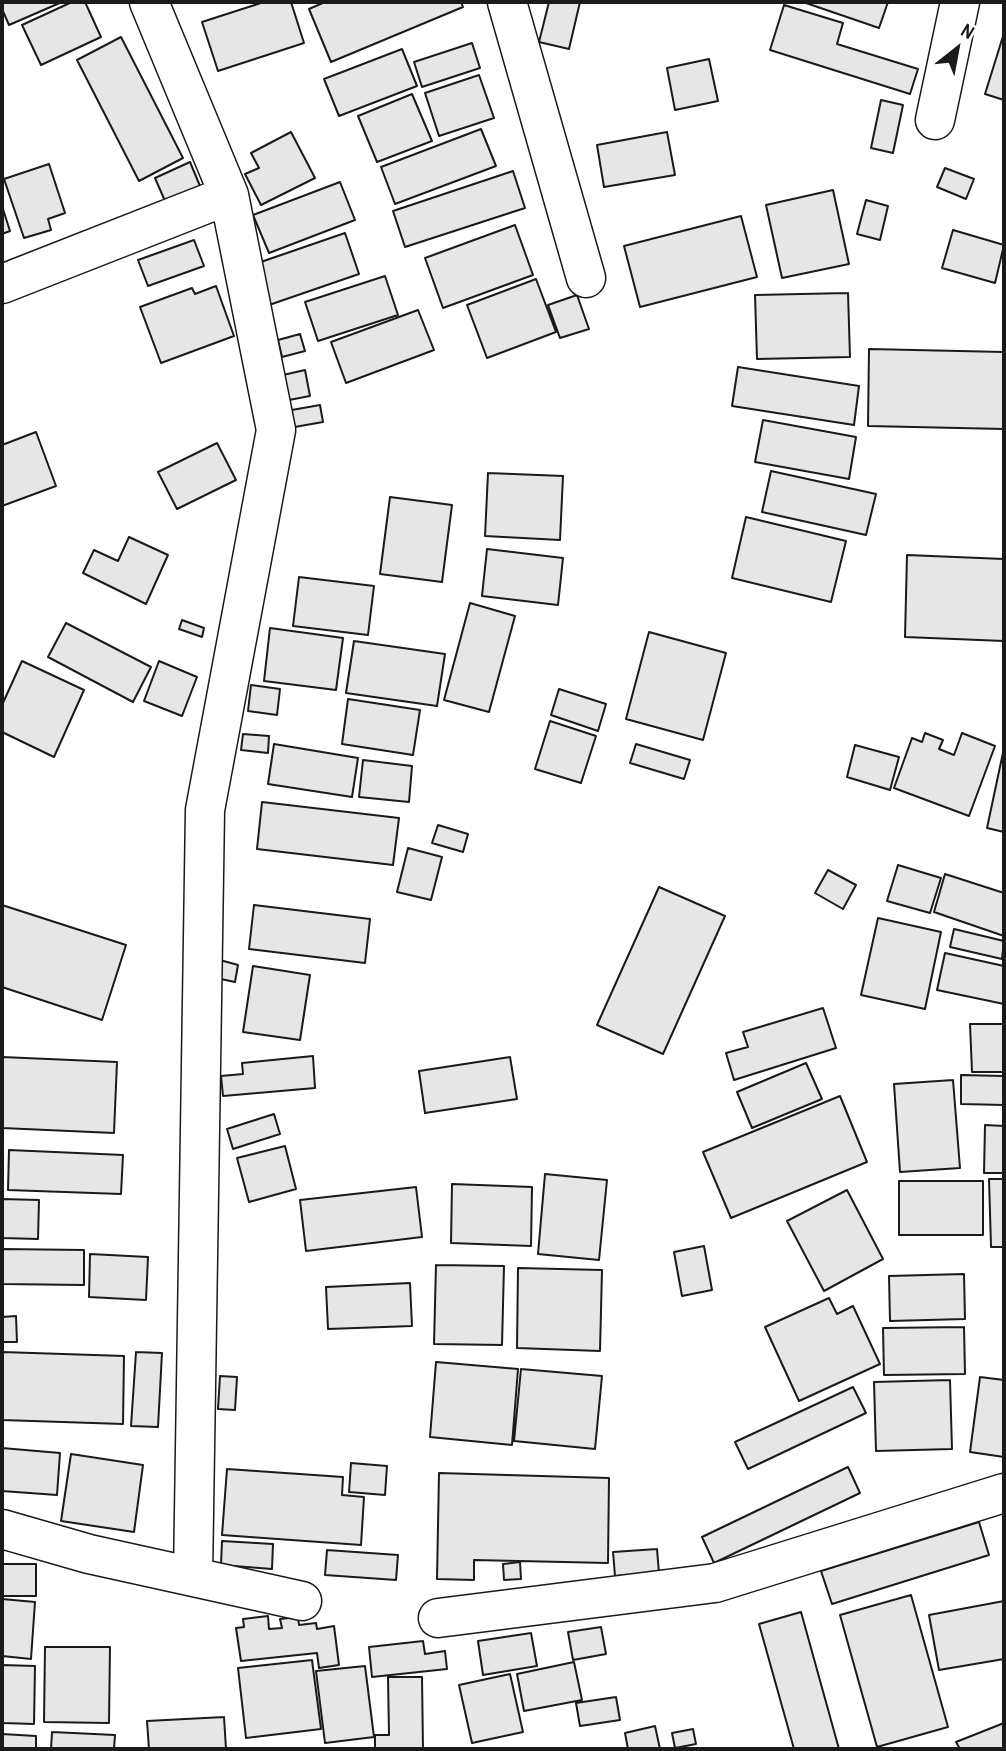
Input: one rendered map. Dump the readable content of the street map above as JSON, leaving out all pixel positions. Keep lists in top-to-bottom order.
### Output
{
  "north": "top right"
}
